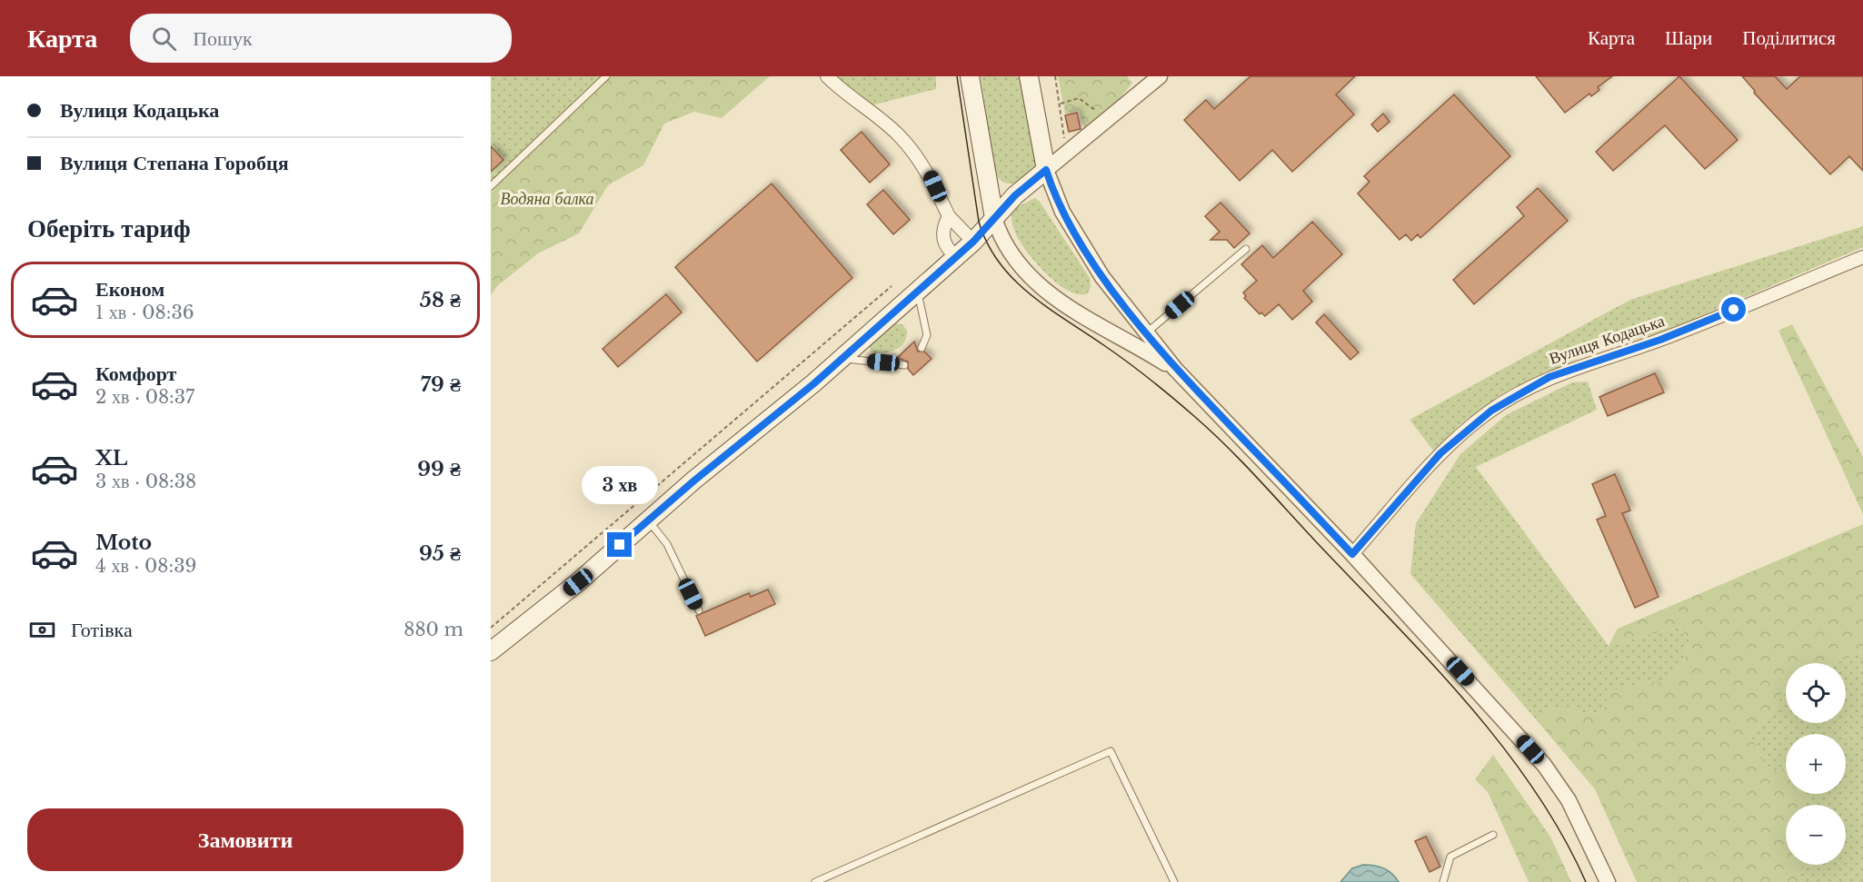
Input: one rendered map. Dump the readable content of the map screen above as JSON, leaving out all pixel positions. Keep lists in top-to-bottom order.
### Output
{
  "streets": {
    "street": ["Вулиця Кодацька"]
  },
  "parks": ["Водяна балка"],
  "page": {
    "header": "Карта",
    "search": "Пошук",
    "nav": ["Карта", "Шари", "Поділитися"],
    "banner": ["Вулиця Кодацька", "Вулиця Степана Горобця"],
    "heading": "Оберіть тариф",
    "list": [
      {
        "name": "Економ",
        "note": "1 хв · 08:36",
        "value": "58 ₴"
      },
      {
        "name": "Комфорт",
        "note": "2 хв · 08:37",
        "value": "79 ₴"
      },
      {
        "name": "XL",
        "note": "3 хв · 08:38",
        "value": "99 ₴"
      },
      {
        "name": "Moto",
        "note": "4 хв · 08:39",
        "value": "95 ₴"
      }
    ],
    "bubble": "3 хв",
    "pay": ["Готівка", "880 m"],
    "map_buttons": ["+", "−"],
    "buttons": "Замовити"
  }
}
